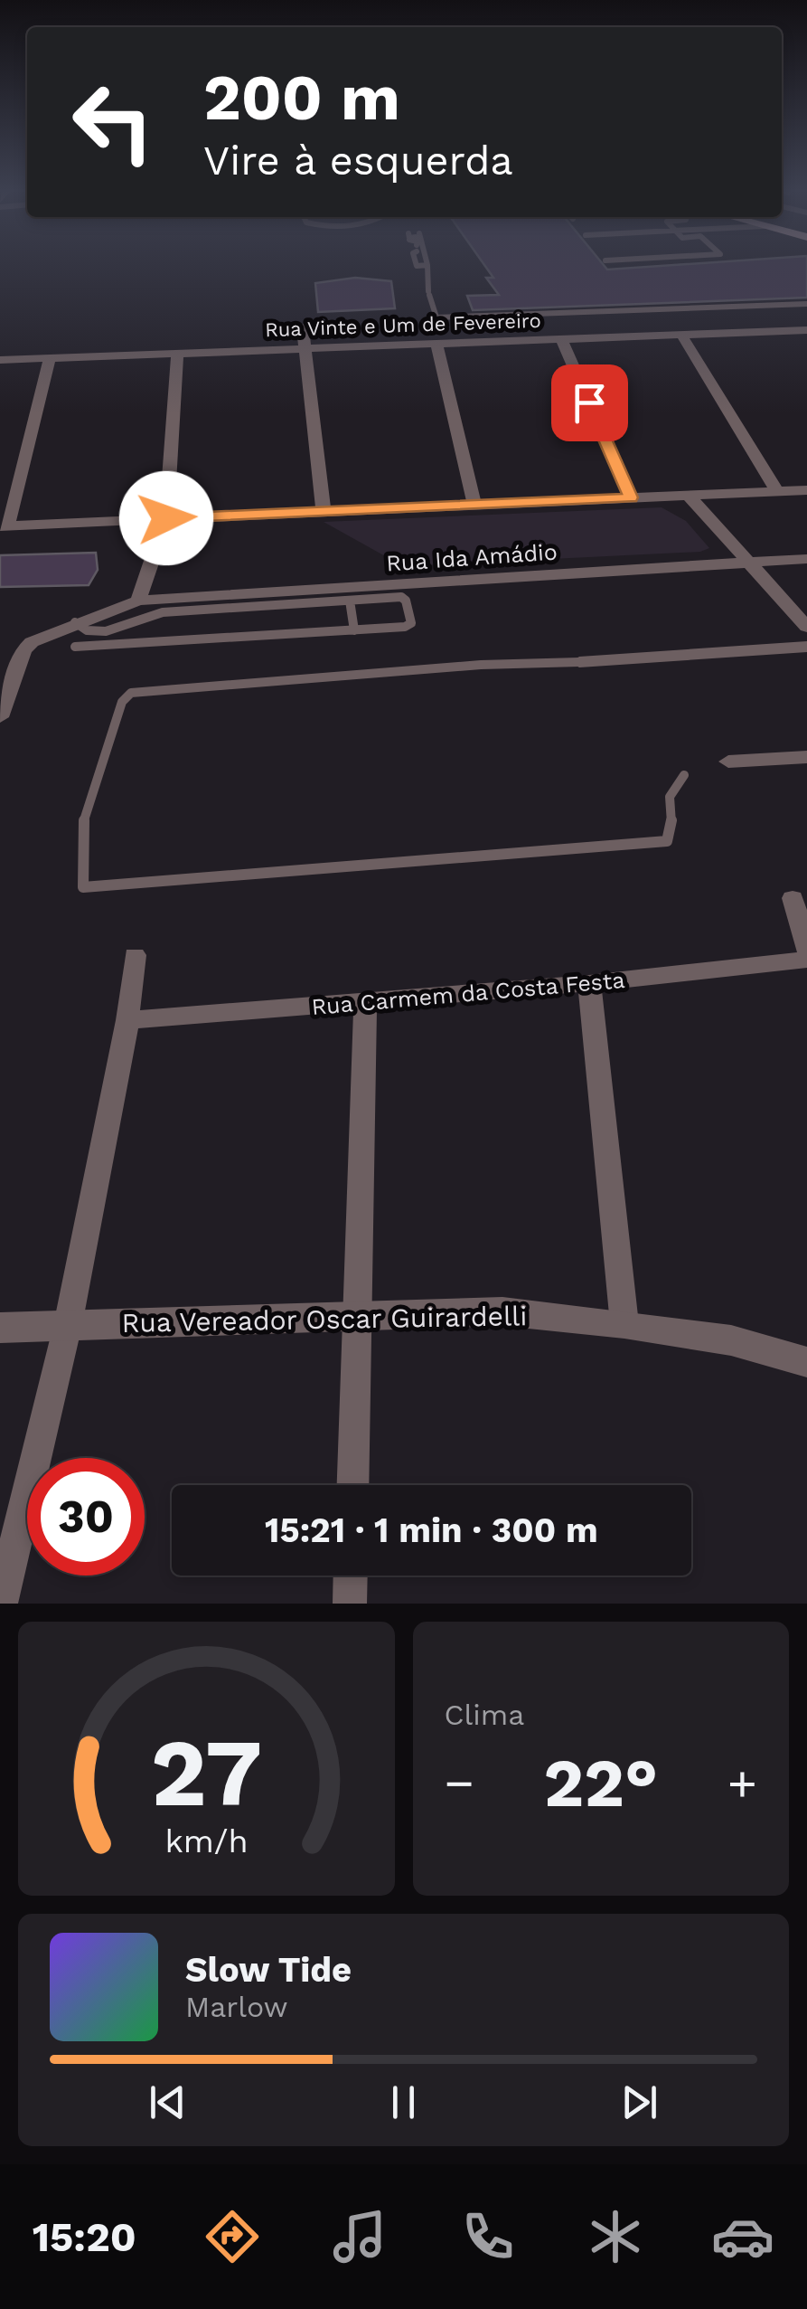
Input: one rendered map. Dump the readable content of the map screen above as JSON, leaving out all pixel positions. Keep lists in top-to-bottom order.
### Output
{
  "streets": {
    "street": [
      "Rua Vinte e Um de Fevereiro",
      "Rua Ida Amádio",
      "Rua Carmem da Costa Festa",
      "Rua Vereador Oscar Guirardelli"
    ]
  },
  "page": {
    "turn": ["200 m", "Vire à esquerda"],
    "limit": "30",
    "trip": "15:21 · 1 min · 300 m",
    "tile": "Clima",
    "heat": ["−", "22°", "+"],
    "song": ["Slow Tide", "Marlow"],
    "tabs": "15:20",
    "gauge": ["27", "km/h"]
  }
}
